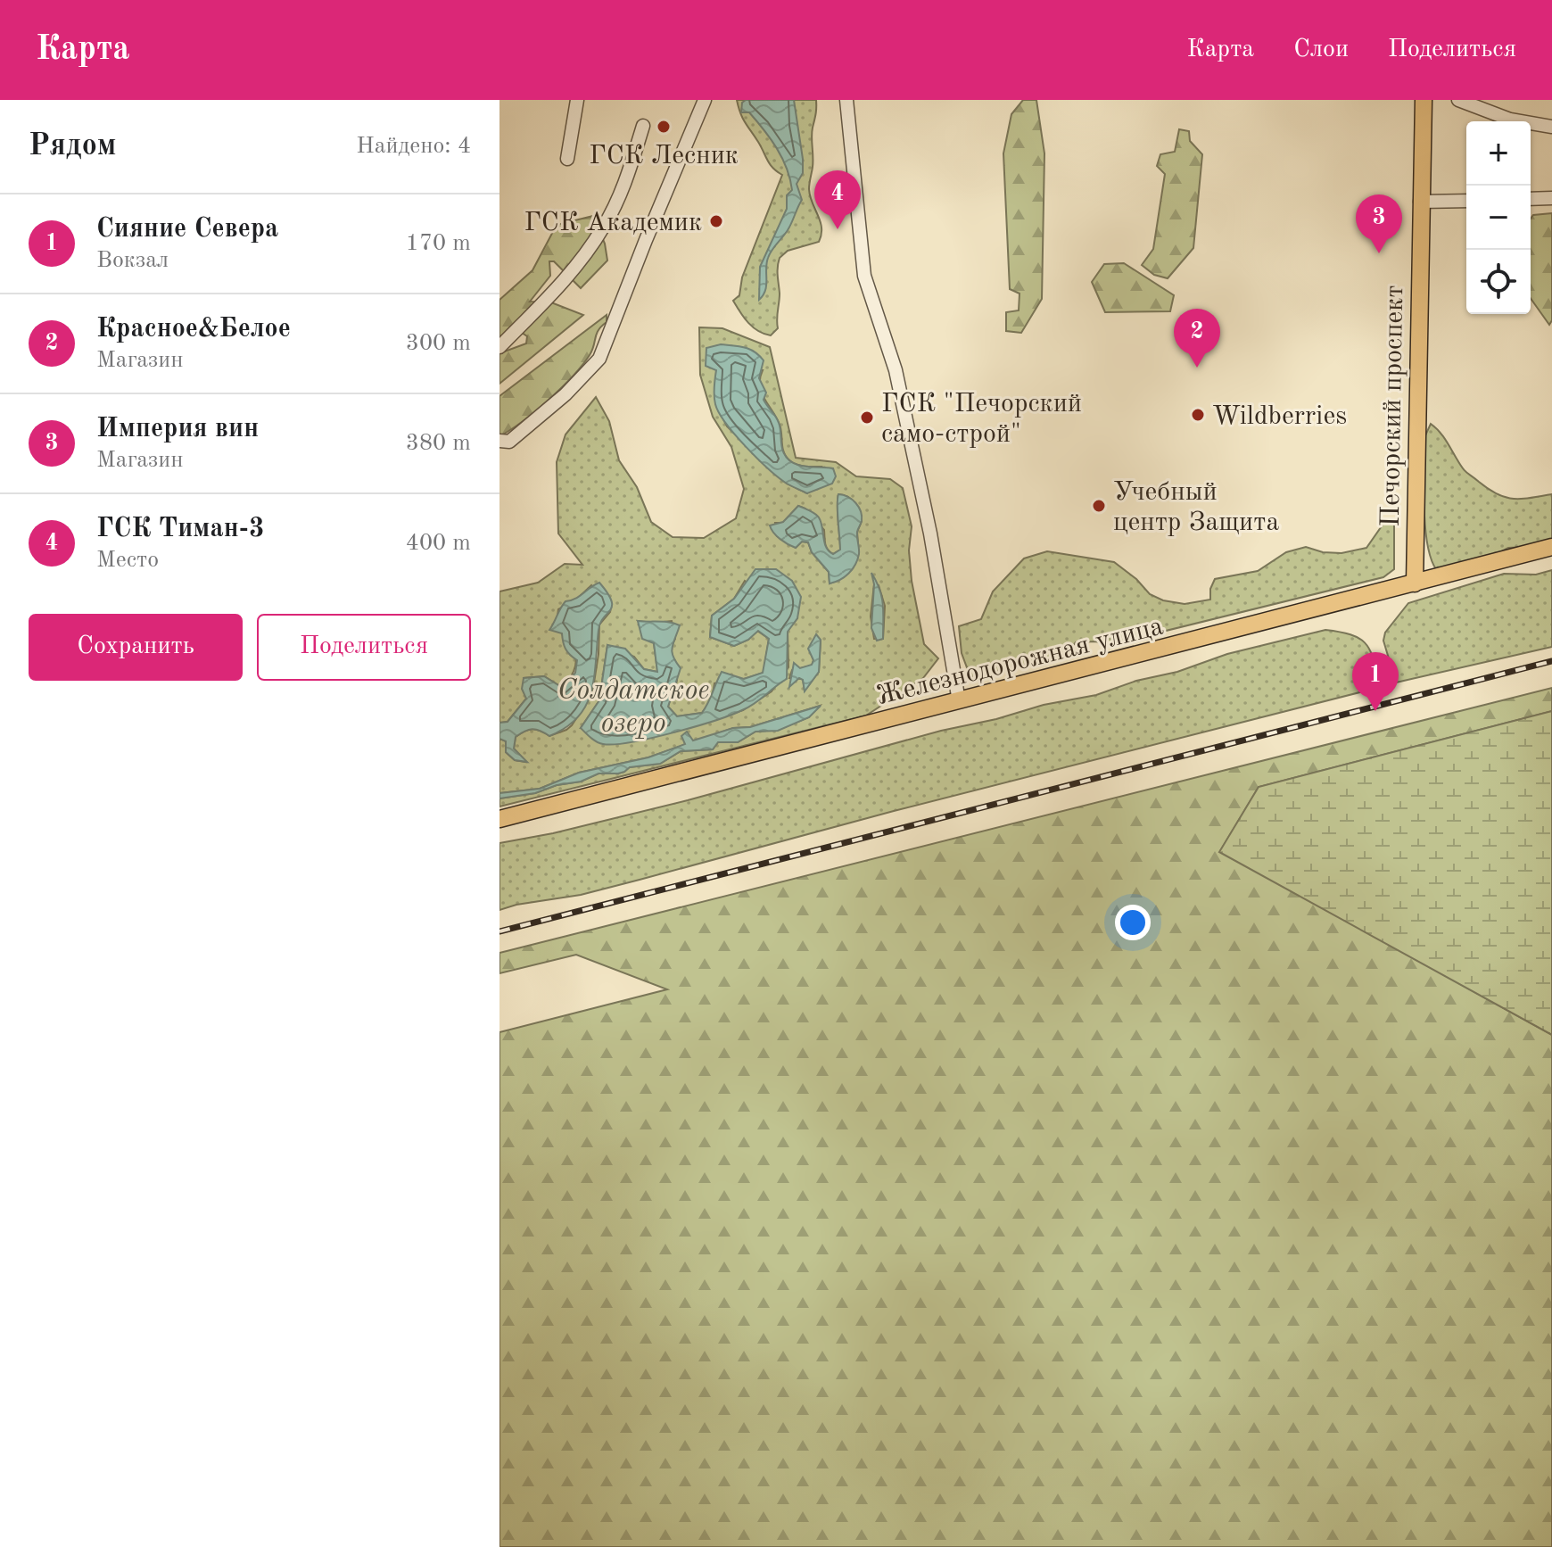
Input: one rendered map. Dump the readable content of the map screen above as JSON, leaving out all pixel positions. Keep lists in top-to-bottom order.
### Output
{
  "streets": {
    "main road": ["Печорский проспект", "Железнодорожная улица"]
  },
  "crossings": [
    ["Печорский проспект", "Железнодорожная улица"]
  ],
  "water": ["Солдатское озеро"],
  "places": [
    "ГСК Лесник",
    "ГСК Академик",
    "Wildberries",
    "ГСК \"Печорский само-строй\"",
    "Учебный центр Защита"
  ],
  "page": {
    "header": "Карта",
    "nav": ["Карта", "Слои", "Поделиться"],
    "heading": ["Рядом", "Найдено: 4"],
    "map_buttons": ["+", "−"],
    "pins": [
      "4",
      "3",
      "2",
      "1"
    ],
    "list": [
      {
        "mark": "1",
        "name": "Сияние Севера",
        "note": "Вокзал",
        "value": "170 m"
      },
      {
        "mark": "2",
        "name": "Красное&Белое",
        "note": "Магазин",
        "value": "300 m"
      },
      {
        "mark": "3",
        "name": "Империя вин",
        "note": "Магазин",
        "value": "380 m"
      },
      {
        "mark": "4",
        "name": "ГСК Тиман-3",
        "note": "Место",
        "value": "400 m"
      }
    ],
    "buttons": ["Сохранить", "Поделиться"]
  }
}
